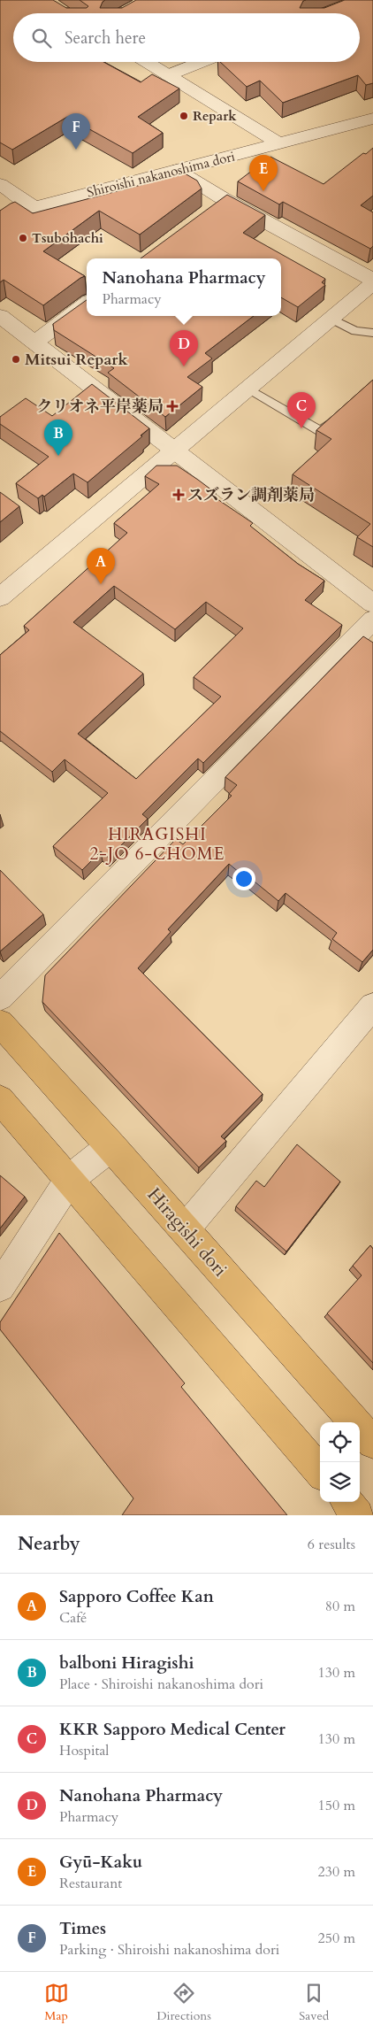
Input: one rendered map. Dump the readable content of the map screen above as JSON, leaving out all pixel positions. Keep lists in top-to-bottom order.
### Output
{
  "streets": {
    "highway": ["Hiragishi dori"],
    "street": ["Shiroishi nakanoshima dori"]
  },
  "districts": ["HIRAGISHI 2-JO 6-CHOME"],
  "places": {
    "other": ["Repark", "Tsubohachi", "Mitsui Repark"],
    "health": ["クリオネ平岸薬局", "スズラン調剤薬局"]
  },
  "page": {
    "search": "Search here",
    "pins": [
      "F",
      "E",
      "D",
      "C",
      "B",
      "A"
    ],
    "popup": ["Nanohana Pharmacy", "Pharmacy"],
    "heading": ["Nearby", "6 results"],
    "list": [
      {
        "mark": "A",
        "name": "Sapporo Coffee Kan",
        "note": "Café",
        "value": "80 m"
      },
      {
        "mark": "B",
        "name": "balboni Hiragishi",
        "note": "Place · Shiroishi nakanoshima dori",
        "value": "130 m"
      },
      {
        "mark": "C",
        "name": "KKR Sapporo Medical Center",
        "note": "Hospital",
        "value": "130 m"
      },
      {
        "mark": "D",
        "name": "Nanohana Pharmacy",
        "note": "Pharmacy",
        "value": "150 m"
      },
      {
        "mark": "E",
        "name": "Gyū-Kaku",
        "note": "Restaurant",
        "value": "230 m"
      },
      {
        "mark": "F",
        "name": "Times",
        "note": "Parking · Shiroishi nakanoshima dori",
        "value": "250 m"
      }
    ],
    "nav": ["Map", "Directions", "Saved"]
  }
}
